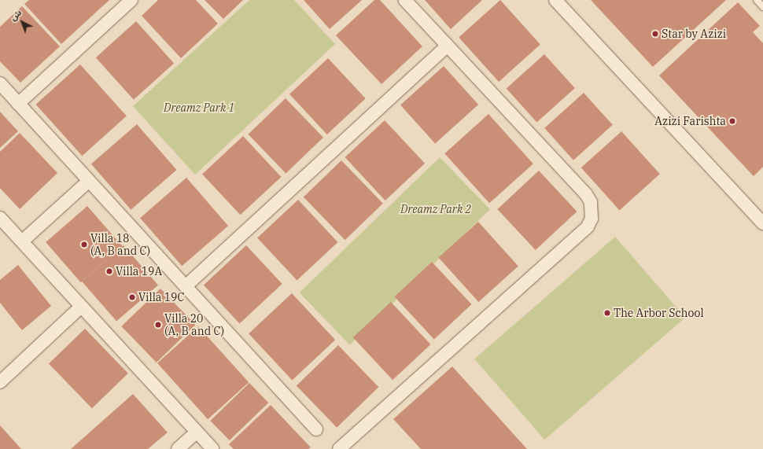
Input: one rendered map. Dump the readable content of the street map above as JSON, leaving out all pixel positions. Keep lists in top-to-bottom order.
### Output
{
  "parks": ["Dreamz Park 1", "Dreamz Park 2"],
  "places": [
    "Star by Azizi",
    "Azizi Farishta",
    "Villa 18 (A, B and C)",
    "Villa 19A",
    "Villa 19C",
    "The Arbor School",
    "Villa 20 (A, B and C)"
  ],
  "north": "top left"
}
